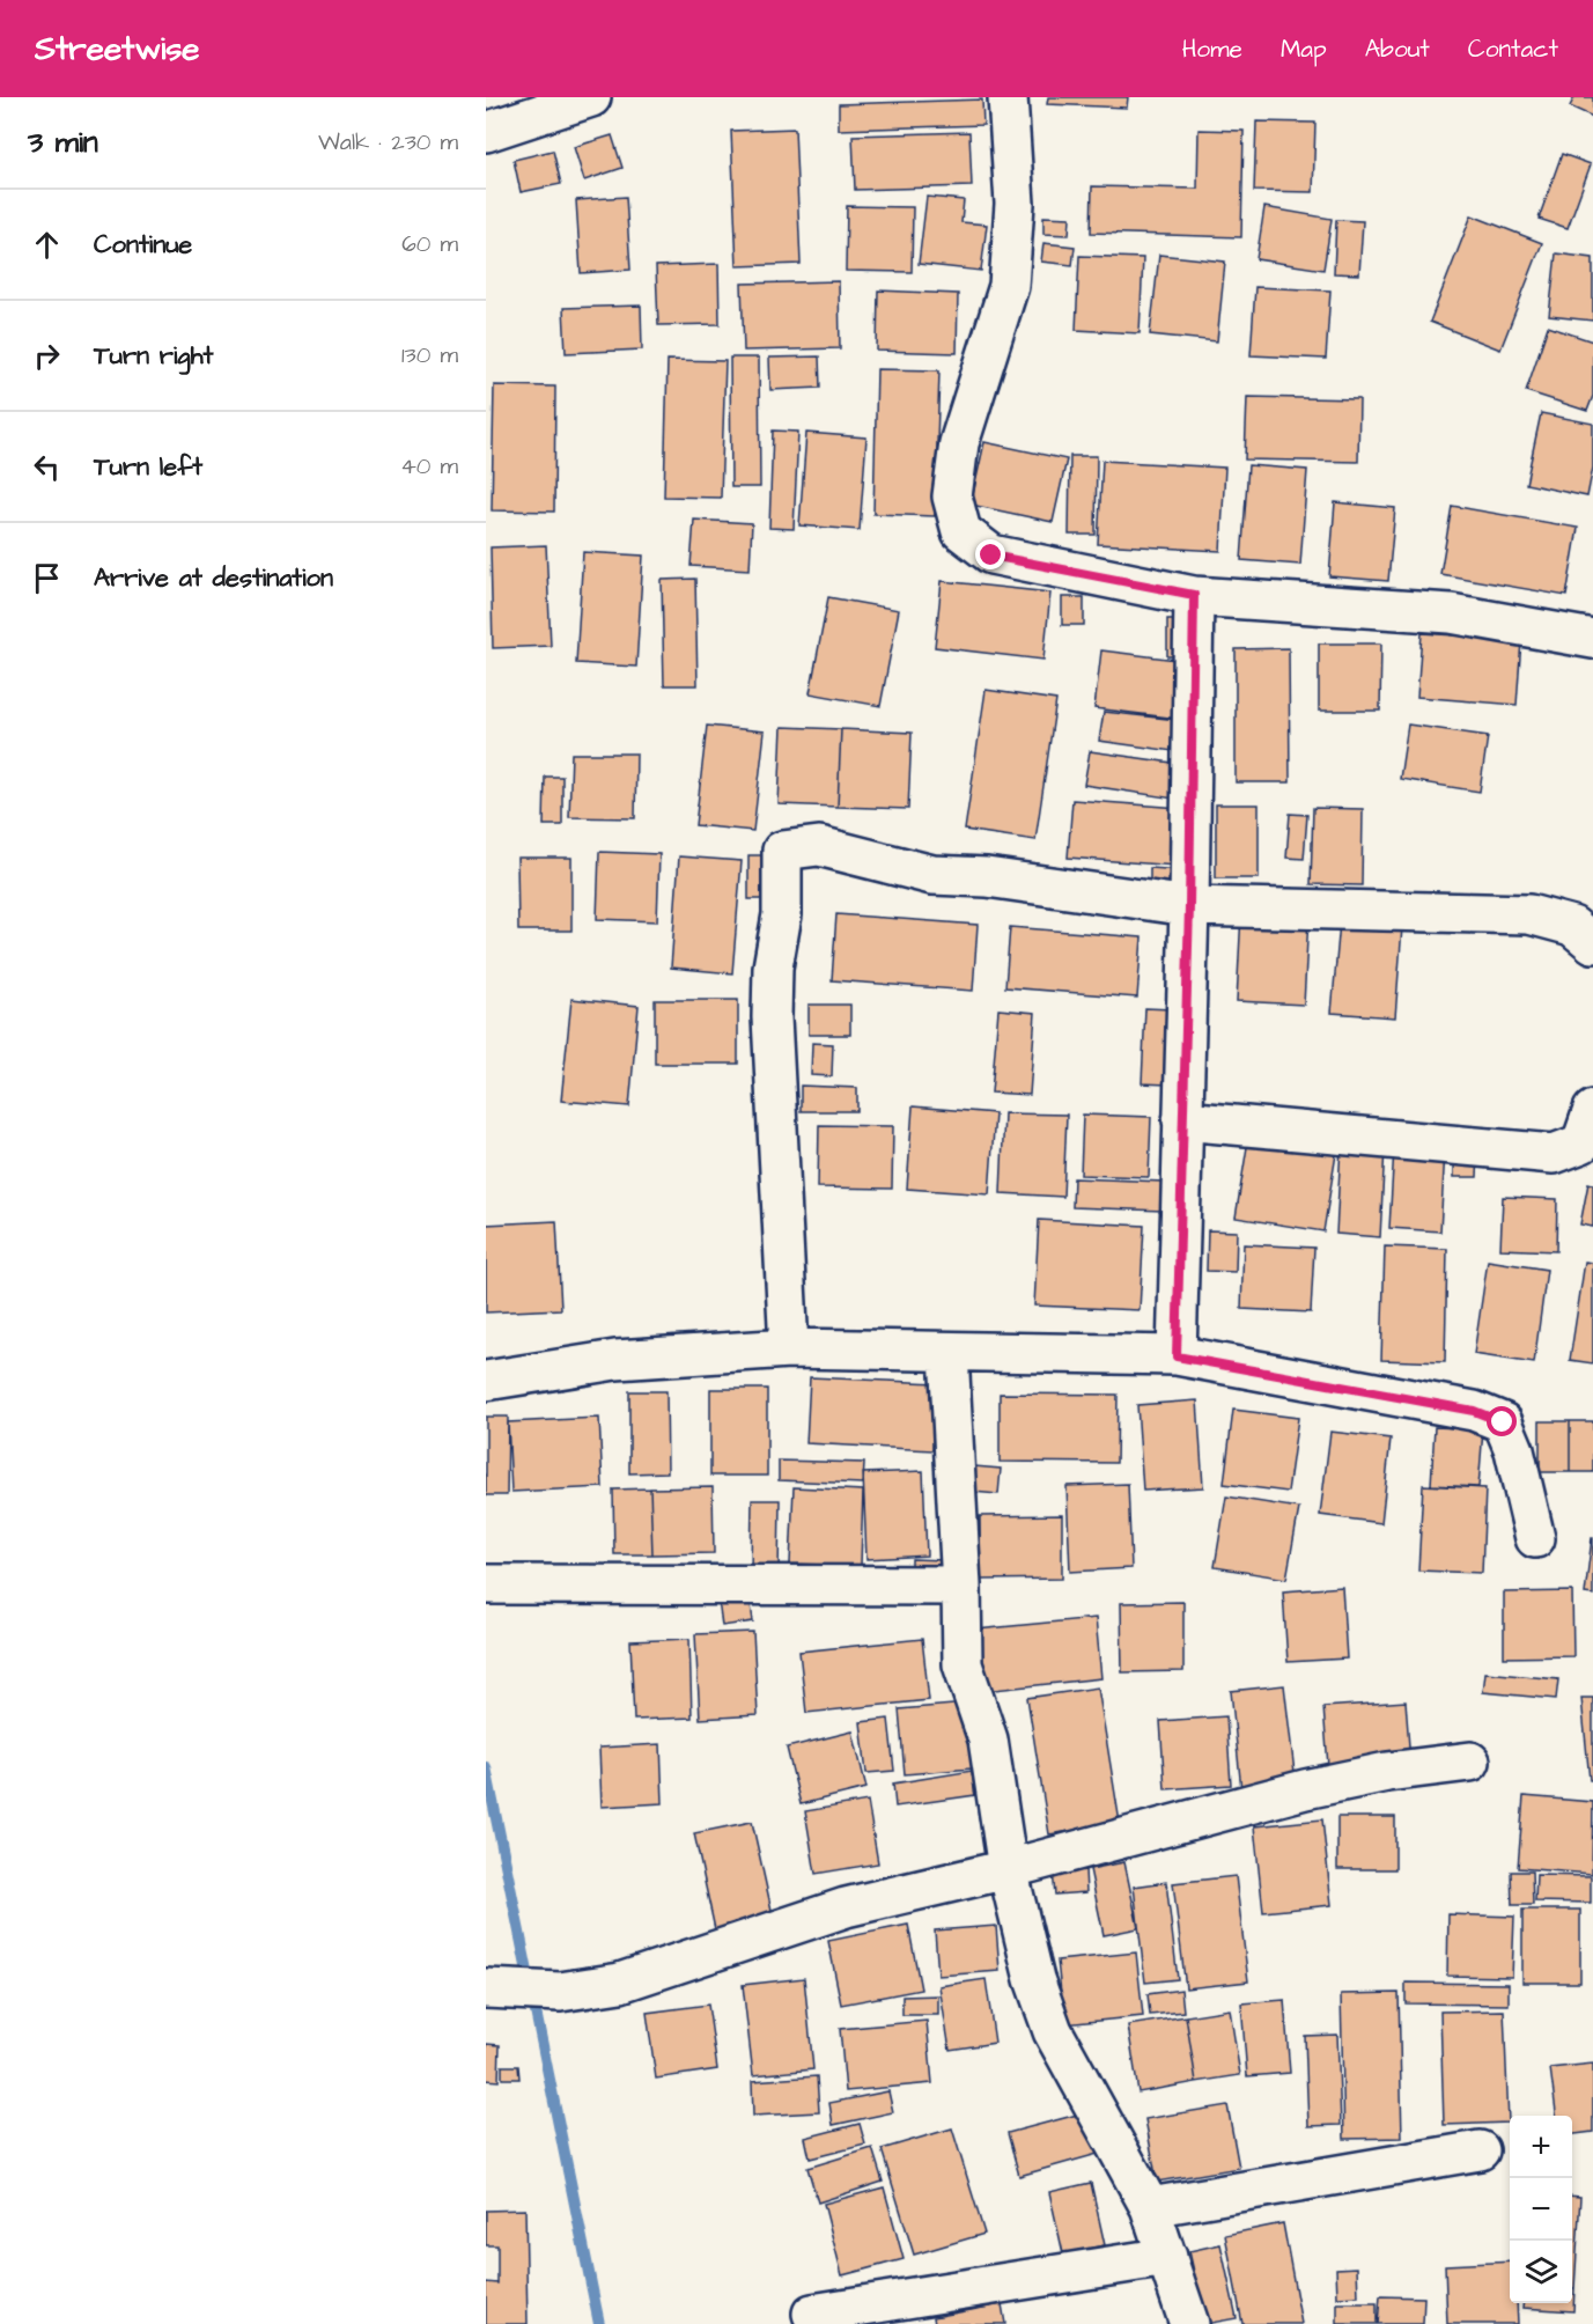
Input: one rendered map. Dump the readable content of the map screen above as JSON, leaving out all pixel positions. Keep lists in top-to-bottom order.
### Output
{
  "page": {
    "header": "Streetwise",
    "nav": [
      "Home",
      "Map",
      "About",
      "Contact"
    ],
    "heading": ["3 min", "Walk · 230 m"],
    "list": [
      ["Continue", "60 m"],
      ["Turn right", "130 m"],
      ["Turn left", "40 m"],
      "Arrive at destination"
    ],
    "map_buttons": ["+", "−"]
  }
}
